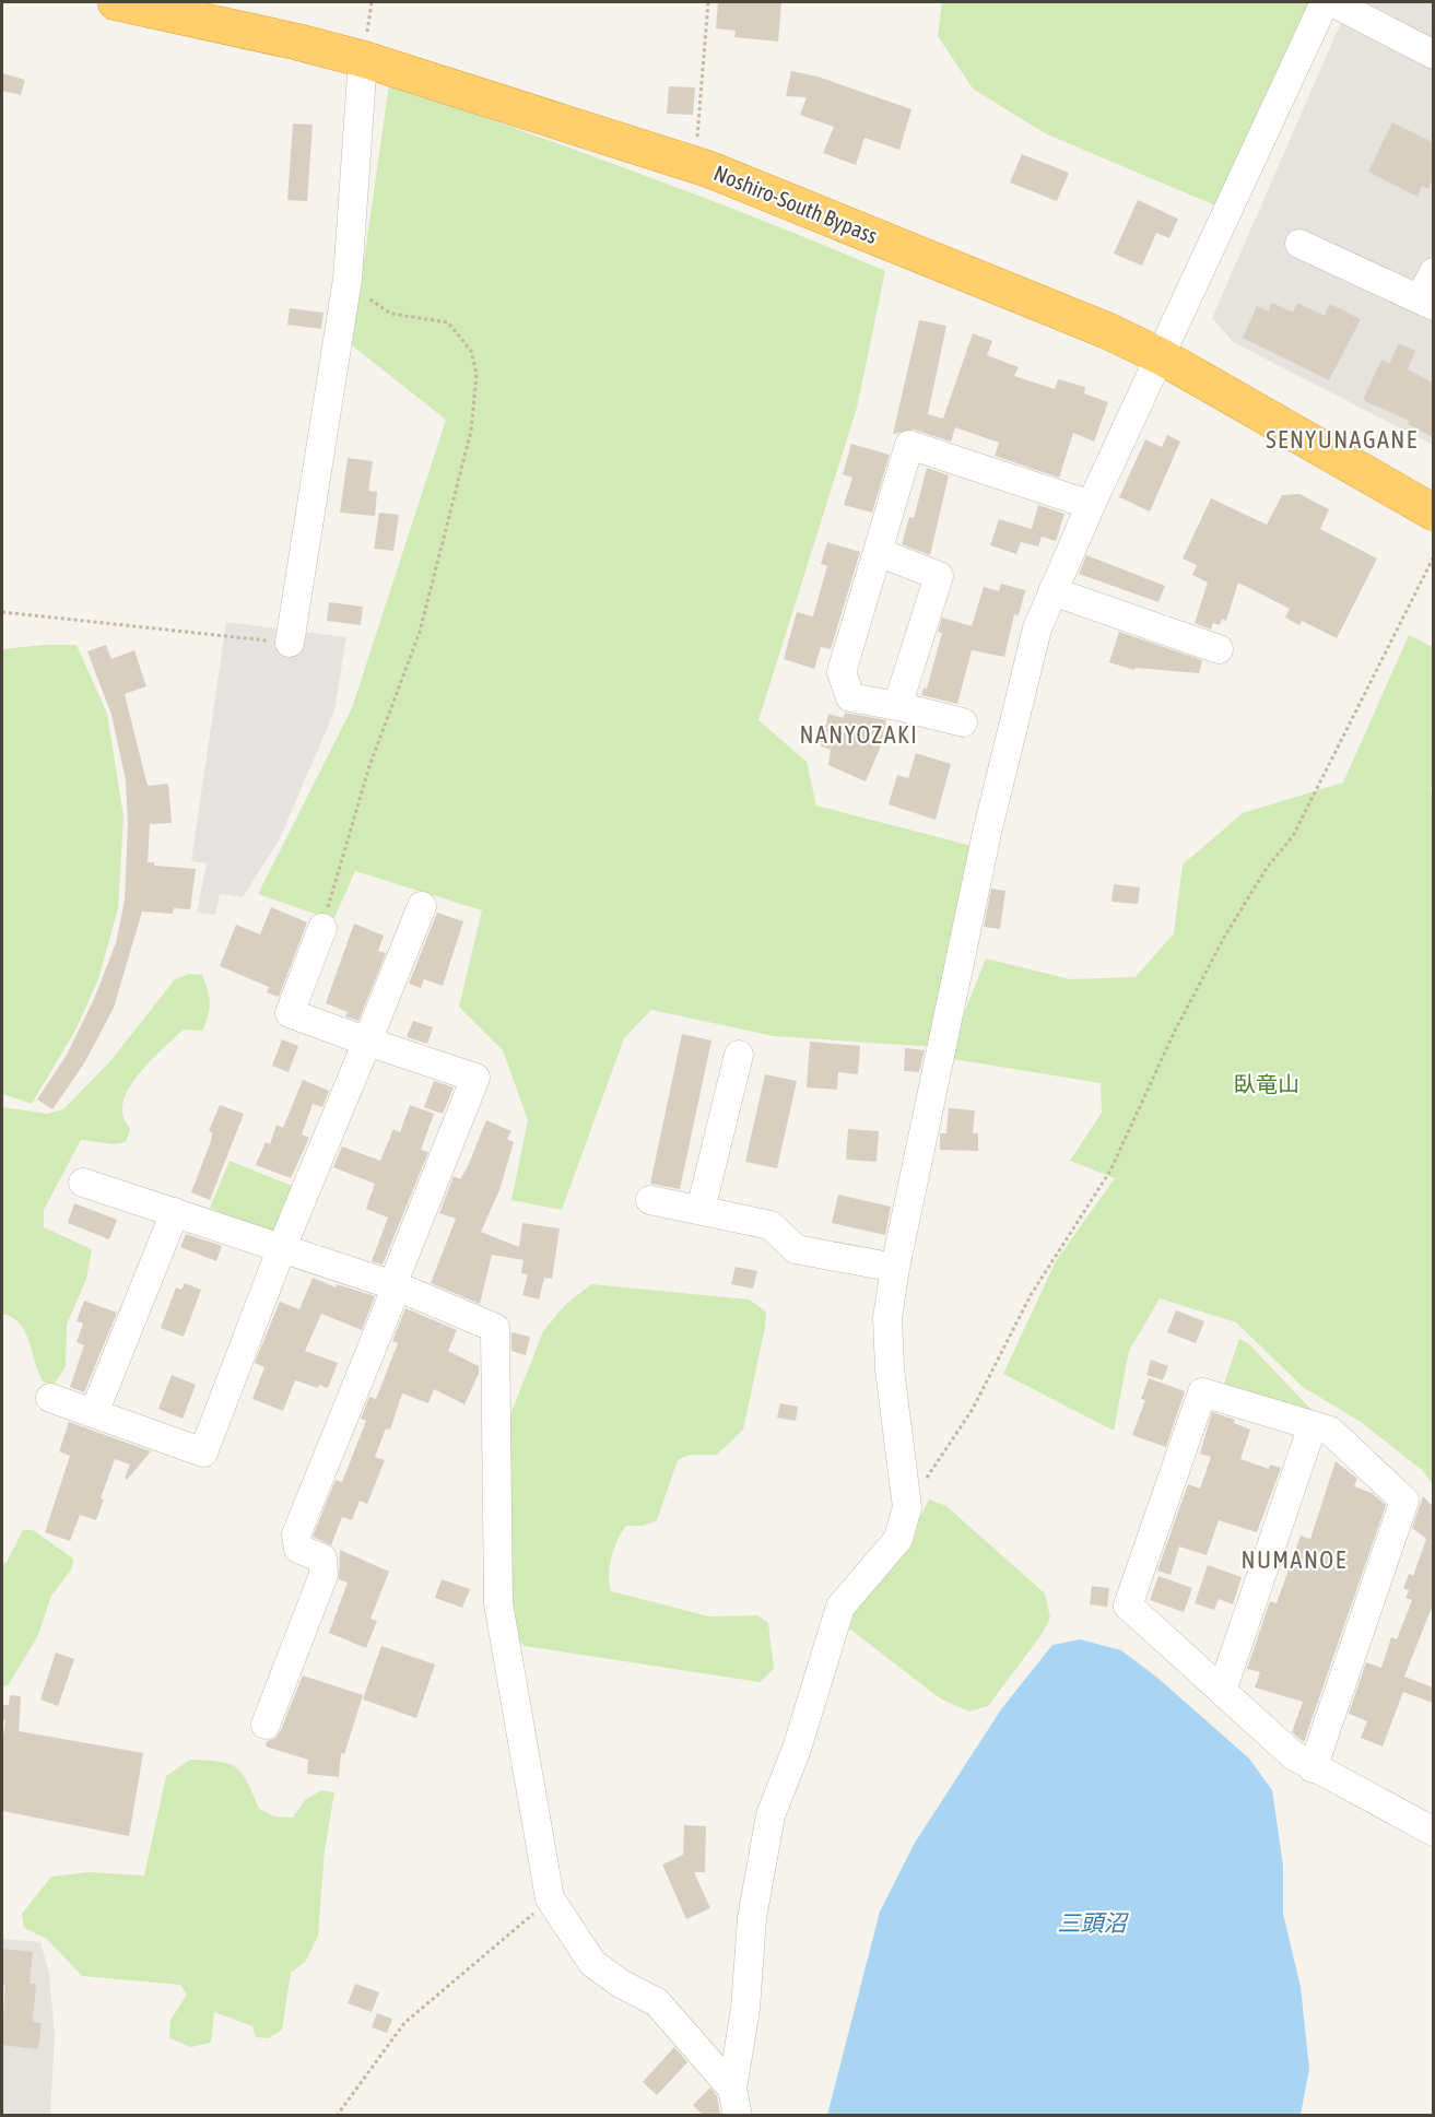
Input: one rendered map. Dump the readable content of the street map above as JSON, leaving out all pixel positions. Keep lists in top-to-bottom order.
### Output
{
  "streets": {
    "highway": ["Noshiro-South Bypass"]
  },
  "districts": ["SENYUNAGANE", "NANYOZAKI", "NUMANOE"],
  "water": ["三頭沼"],
  "parks": ["臥竜山"]
}
